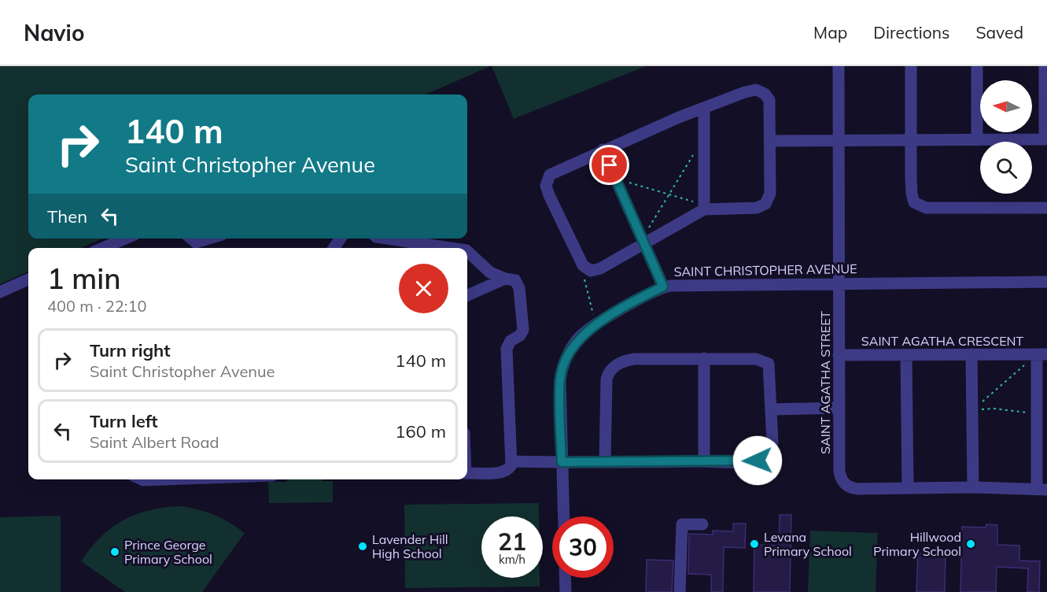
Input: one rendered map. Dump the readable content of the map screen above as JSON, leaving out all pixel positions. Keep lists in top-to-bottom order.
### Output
{
  "streets": {
    "street": ["SAINT CHRISTOPHER AVENUE", "SAINT AGATHA CRESCENT", "SAINT AGATHA STREET"]
  },
  "crossings": [
    ["SAINT CHRISTOPHER AVENUE", "SAINT AGATHA STREET"],
    ["SAINT AGATHA CRESCENT", "SAINT AGATHA STREET"]
  ],
  "places": [
    "Levana Primary School",
    "Hillwood Primary School",
    "Lavender Hill High School",
    "Prince George Primary School"
  ],
  "north": "left",
  "page": {
    "header": "Navio",
    "nav": ["Map", "Directions", "Saved"],
    "turn": ["140 m", "Saint Christopher Avenue"],
    "then": "Then",
    "heading": ["1 min", "400 m · 22:10"],
    "list": [
      {
        "name": "Turn right",
        "note": "Saint Christopher Avenue",
        "value": "140 m"
      },
      {
        "name": "Turn left",
        "note": "Saint Albert Road",
        "value": "160 m"
      }
    ],
    "speed": "21 km/h",
    "limit": "30"
  }
}
